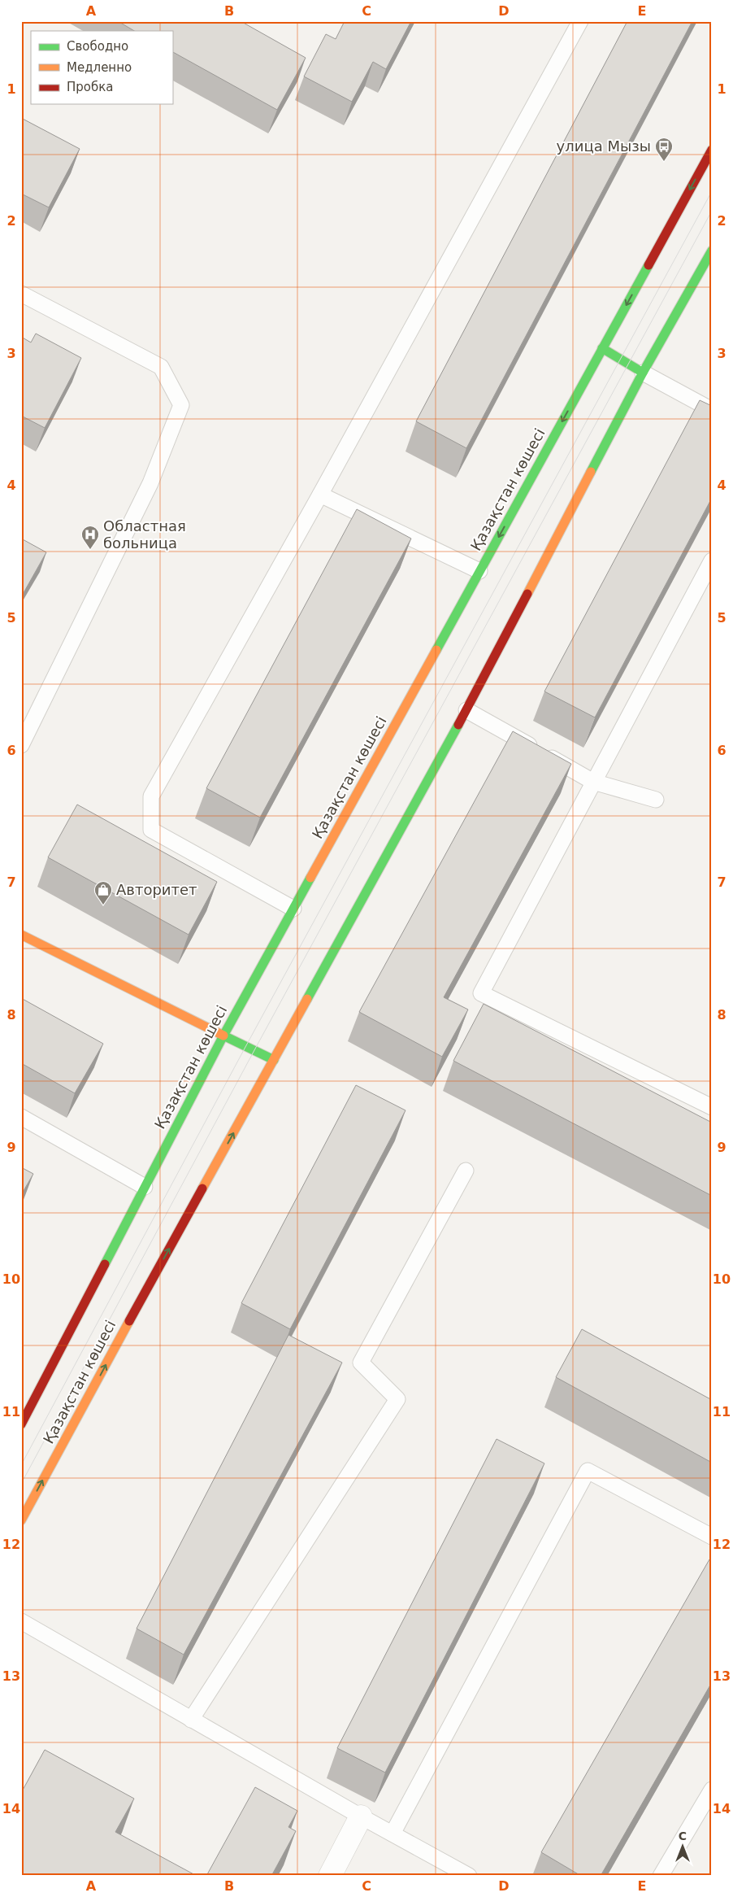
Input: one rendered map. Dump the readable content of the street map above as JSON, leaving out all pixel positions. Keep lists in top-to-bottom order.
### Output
{
  "streets": {
    "main road": ["Қазақстан көшесі"]
  },
  "places": {
    "bus stop": ["улица Мызы"],
    "hospital": ["Областная больница"],
    "shop": ["Авторитет"]
  },
  "legend": ["Свободно", "Медленно", "Пробка"],
  "north": "top",
  "grid": {
    "columns": [
      "A",
      "B",
      "C",
      "D",
      "E"
    ],
    "rows": [
      "1",
      "2",
      "3",
      "4",
      "5",
      "6",
      "7",
      "8",
      "9",
      "10",
      "11",
      "12",
      "13",
      "14"
    ]
  }
}
